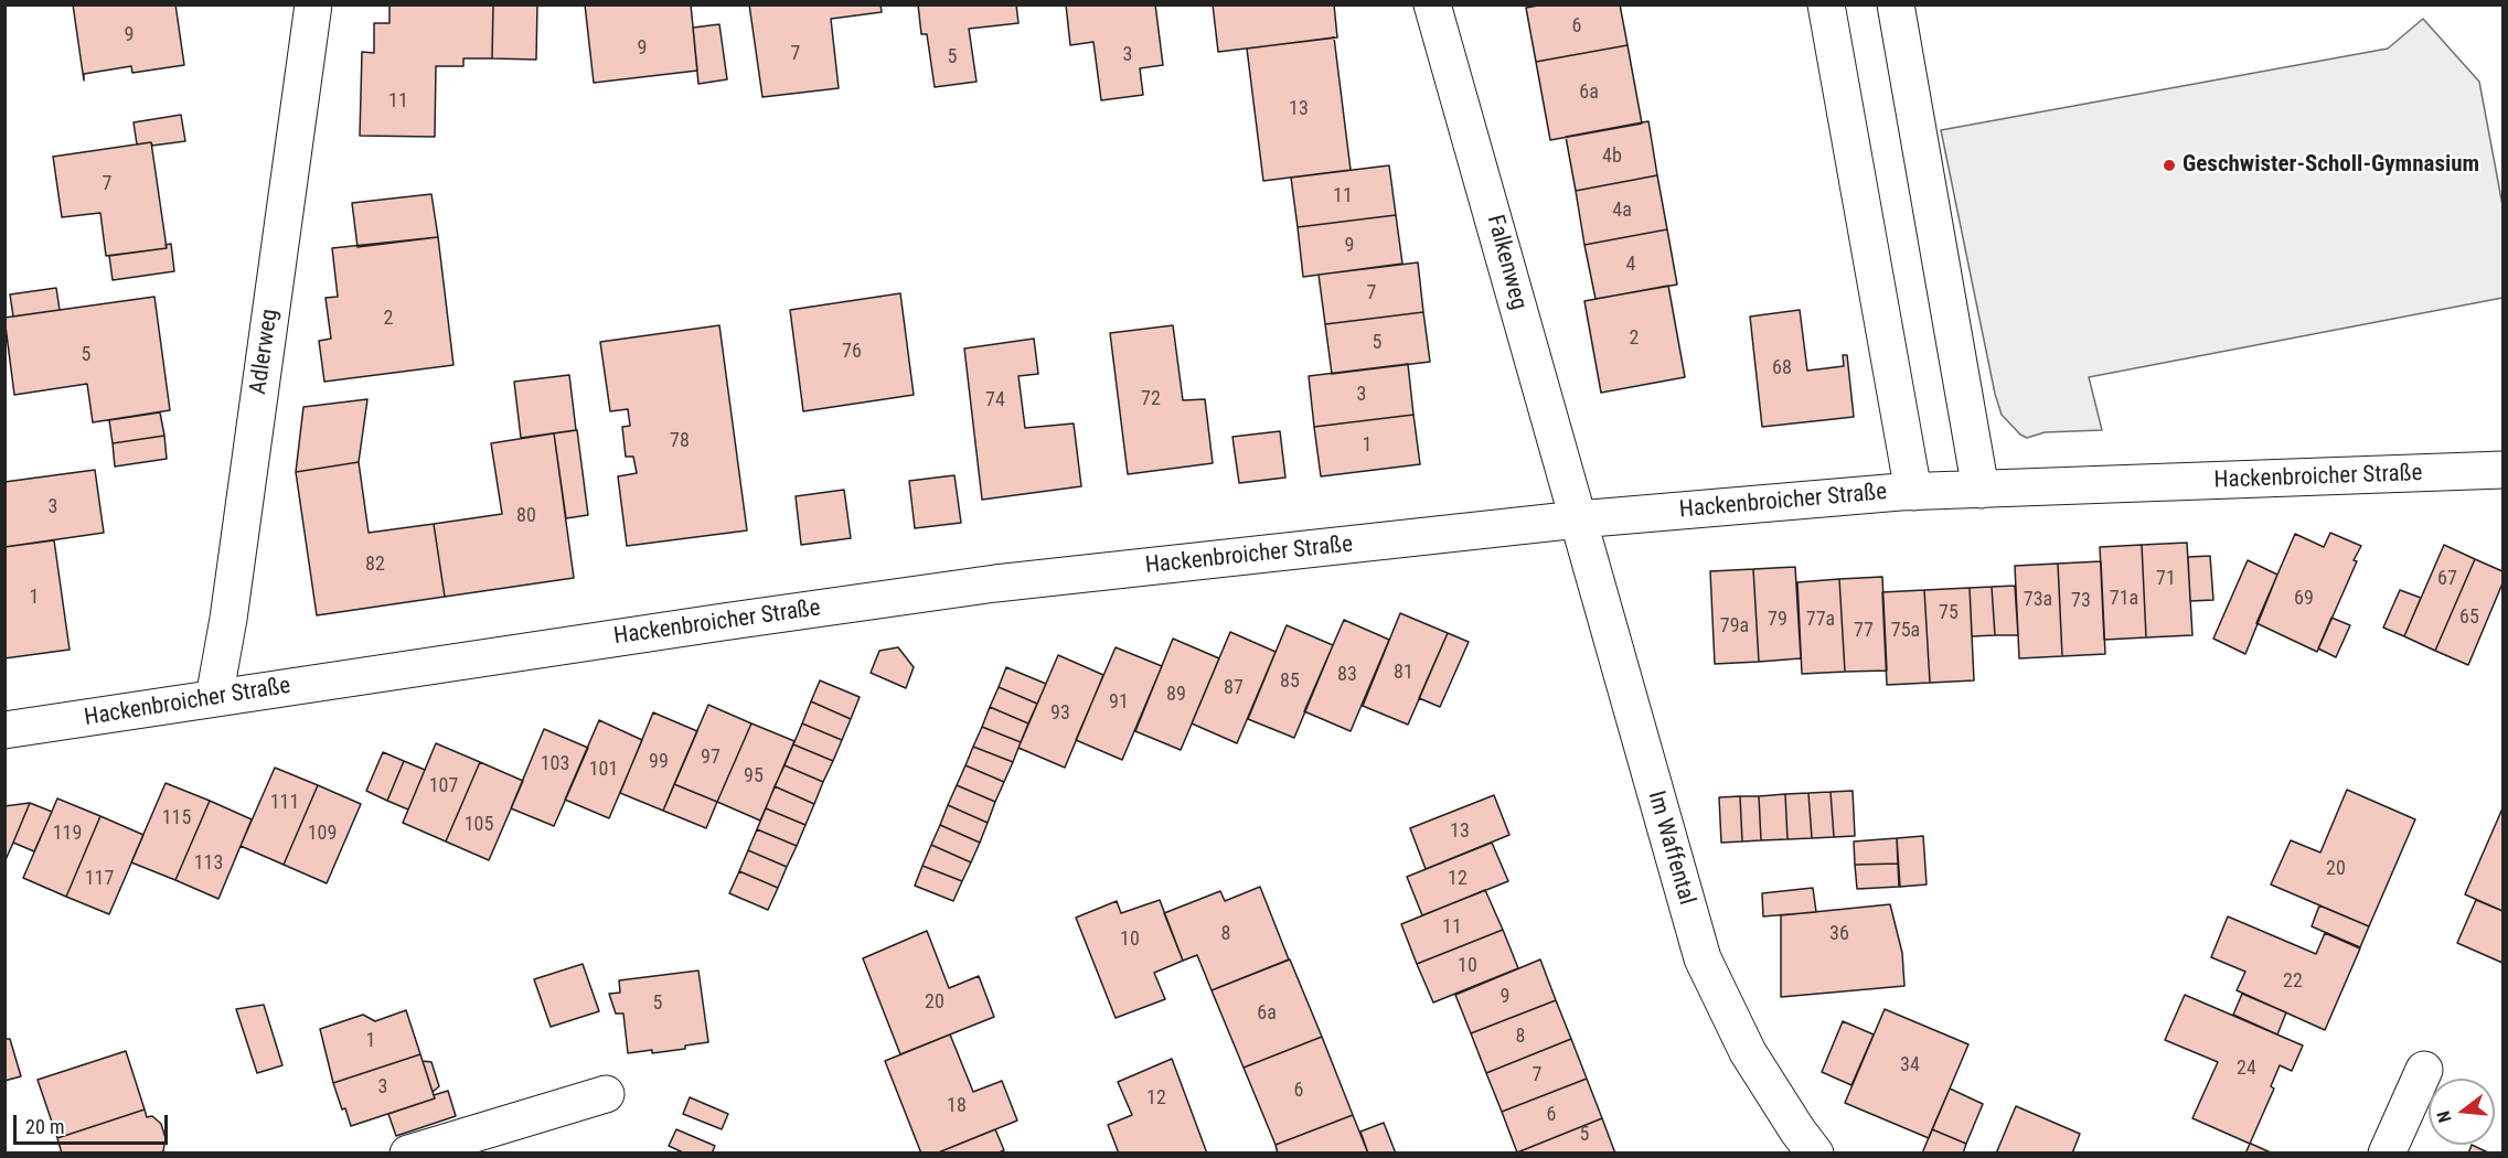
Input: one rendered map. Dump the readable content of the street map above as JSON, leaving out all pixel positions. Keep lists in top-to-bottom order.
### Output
{
  "streets": {
    "street": [
      "Falkenweg",
      "Adlerweg",
      "Hackenbroicher Straße",
      "Im Waffental"
    ]
  },
  "crossings": [
    ["Falkenweg", "Hackenbroicher Straße"],
    ["Falkenweg", "Im Waffental"],
    ["Adlerweg", "Hackenbroicher Straße"],
    ["Hackenbroicher Straße", "Im Waffental"]
  ],
  "places": ["Geschwister-Scholl-Gymnasium"],
  "house_numbers": [
    "6",
    "9",
    "9",
    "7",
    "3",
    "5",
    "6a",
    "11",
    "13",
    "4b",
    "7",
    "11",
    "4a",
    "9",
    "4",
    "7",
    "2",
    "2",
    "5",
    "76",
    "5",
    "68",
    "3",
    "72",
    "74",
    "78",
    "1",
    "3",
    "80",
    "82",
    "71",
    "67",
    "1",
    "71a",
    "69",
    "73a",
    "73",
    "75",
    "65",
    "79",
    "77a",
    "79a",
    "77",
    "75a",
    "81",
    "83",
    "85",
    "87",
    "89",
    "91",
    "93",
    "97",
    "99",
    "103",
    "101",
    "95",
    "107",
    "111",
    "115",
    "105",
    "13",
    "119",
    "109",
    "113",
    "20",
    "117",
    "12",
    "11",
    "8",
    "36",
    "10",
    "10",
    "22",
    "9",
    "20",
    "5",
    "6a",
    "8",
    "1",
    "34",
    "24",
    "7",
    "3",
    "6",
    "12",
    "18",
    "6",
    "5"
  ],
  "scale_bar": "20 m",
  "north": "left"
}
